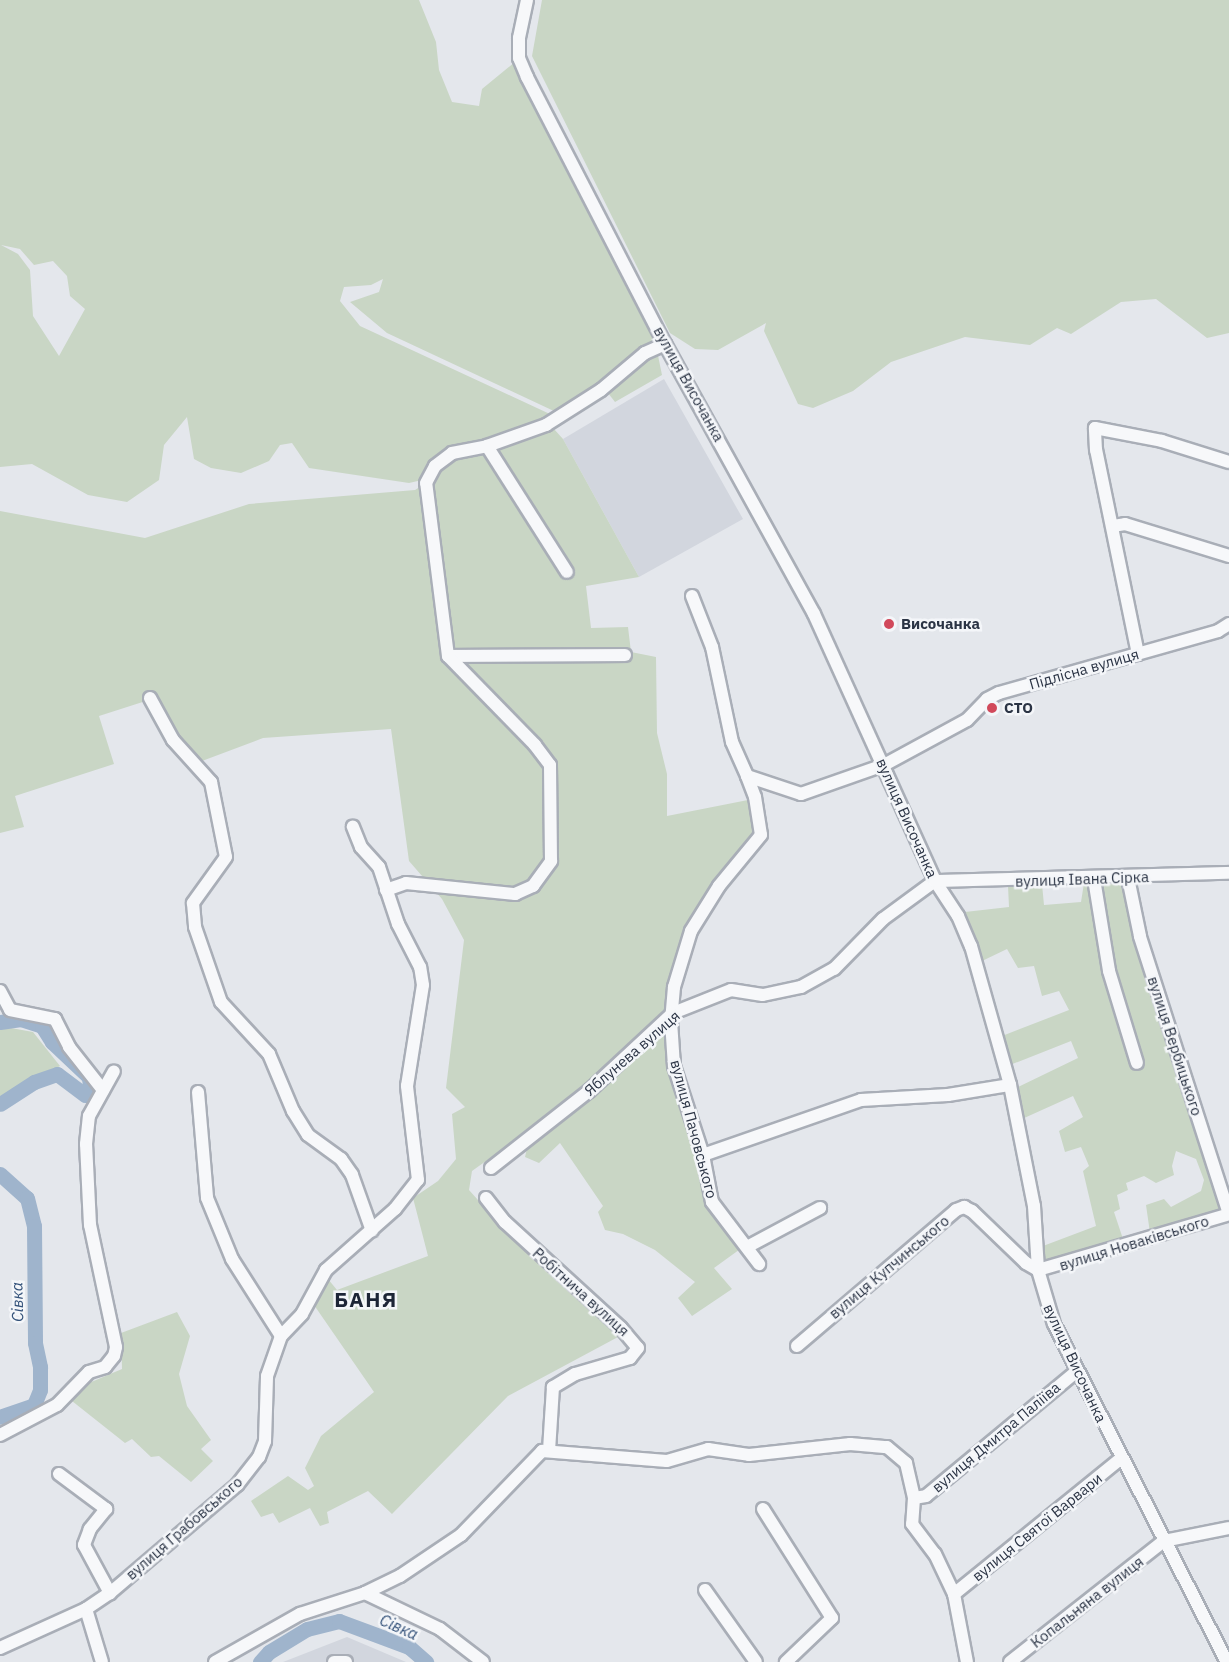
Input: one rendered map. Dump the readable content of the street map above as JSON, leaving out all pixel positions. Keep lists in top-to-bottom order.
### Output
{
  "streets": {
    "street": [
      "вулиця Височанка",
      "Підлісна вулиця",
      "вулиця Івана Сірка",
      "вулиця Вербицького",
      "Яблунева вулиця",
      "вулиця Пачовського",
      "вулиця Новаківського",
      "вулиця Купчинського",
      "Робітнича вулиця",
      "вулиця Дмитра Паліїва",
      "вулиця Святої Варвари",
      "вулиця Грабовського",
      "Копальняна вулиця"
    ]
  },
  "crossings": [
    ["вулиця Височанка", "Підлісна вулиця"],
    ["вулиця Височанка", "вулиця Івана Сірка"],
    ["вулиця Височанка", "Яблунева вулиця"],
    ["вулиця Височанка", "вулиця Новаківського"],
    ["вулиця Височанка", "вулиця Купчинського"],
    ["вулиця Височанка", "вулиця Дмитра Паліїва"],
    ["вулиця Височанка", "вулиця Святої Варвари"],
    ["вулиця Височанка", "Копальняна вулиця"],
    ["вулиця Івана Сірка", "вулиця Вербицького"],
    ["вулиця Івана Сірка", "Яблунева вулиця"],
    ["вулиця Вербицького", "вулиця Новаківського"],
    ["Яблунева вулиця", "вулиця Пачовського"],
    ["вулиця Новаківського", "вулиця Купчинського"]
  ],
  "districts": ["БАНЯ"],
  "water": ["Сівка"],
  "places": ["Височанка", "СТО"]
}
